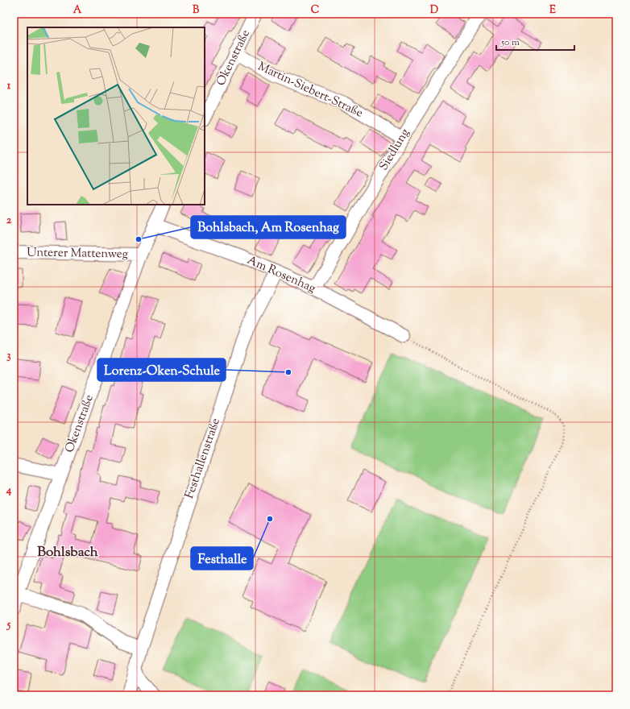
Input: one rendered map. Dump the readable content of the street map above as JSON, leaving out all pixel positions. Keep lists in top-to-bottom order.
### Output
{
  "streets": {
    "street": [
      "Okenstraße",
      "Martin-Siebert-Straße",
      "Siedlung",
      "Unterer Mattenweg",
      "Am Rosenhag",
      "Festhallenstraße"
    ]
  },
  "crossings": [
    ["Okenstraße", "Martin-Siebert-Straße"],
    ["Okenstraße", "Unterer Mattenweg"],
    ["Okenstraße", "Am Rosenhag"],
    ["Martin-Siebert-Straße", "Siedlung"],
    ["Siedlung", "Am Rosenhag"],
    ["Am Rosenhag", "Festhallenstraße"]
  ],
  "districts": ["Bohlsbach"],
  "places": ["Bohlsbach, Am Rosenhag", "Lorenz-Oken-Schule", "Festhalle"],
  "scale_bar": "50 m",
  "grid": {
    "columns": [
      "A",
      "B",
      "C",
      "D",
      "E"
    ],
    "rows": [
      "1",
      "2",
      "3",
      "4",
      "5"
    ]
  }
}
